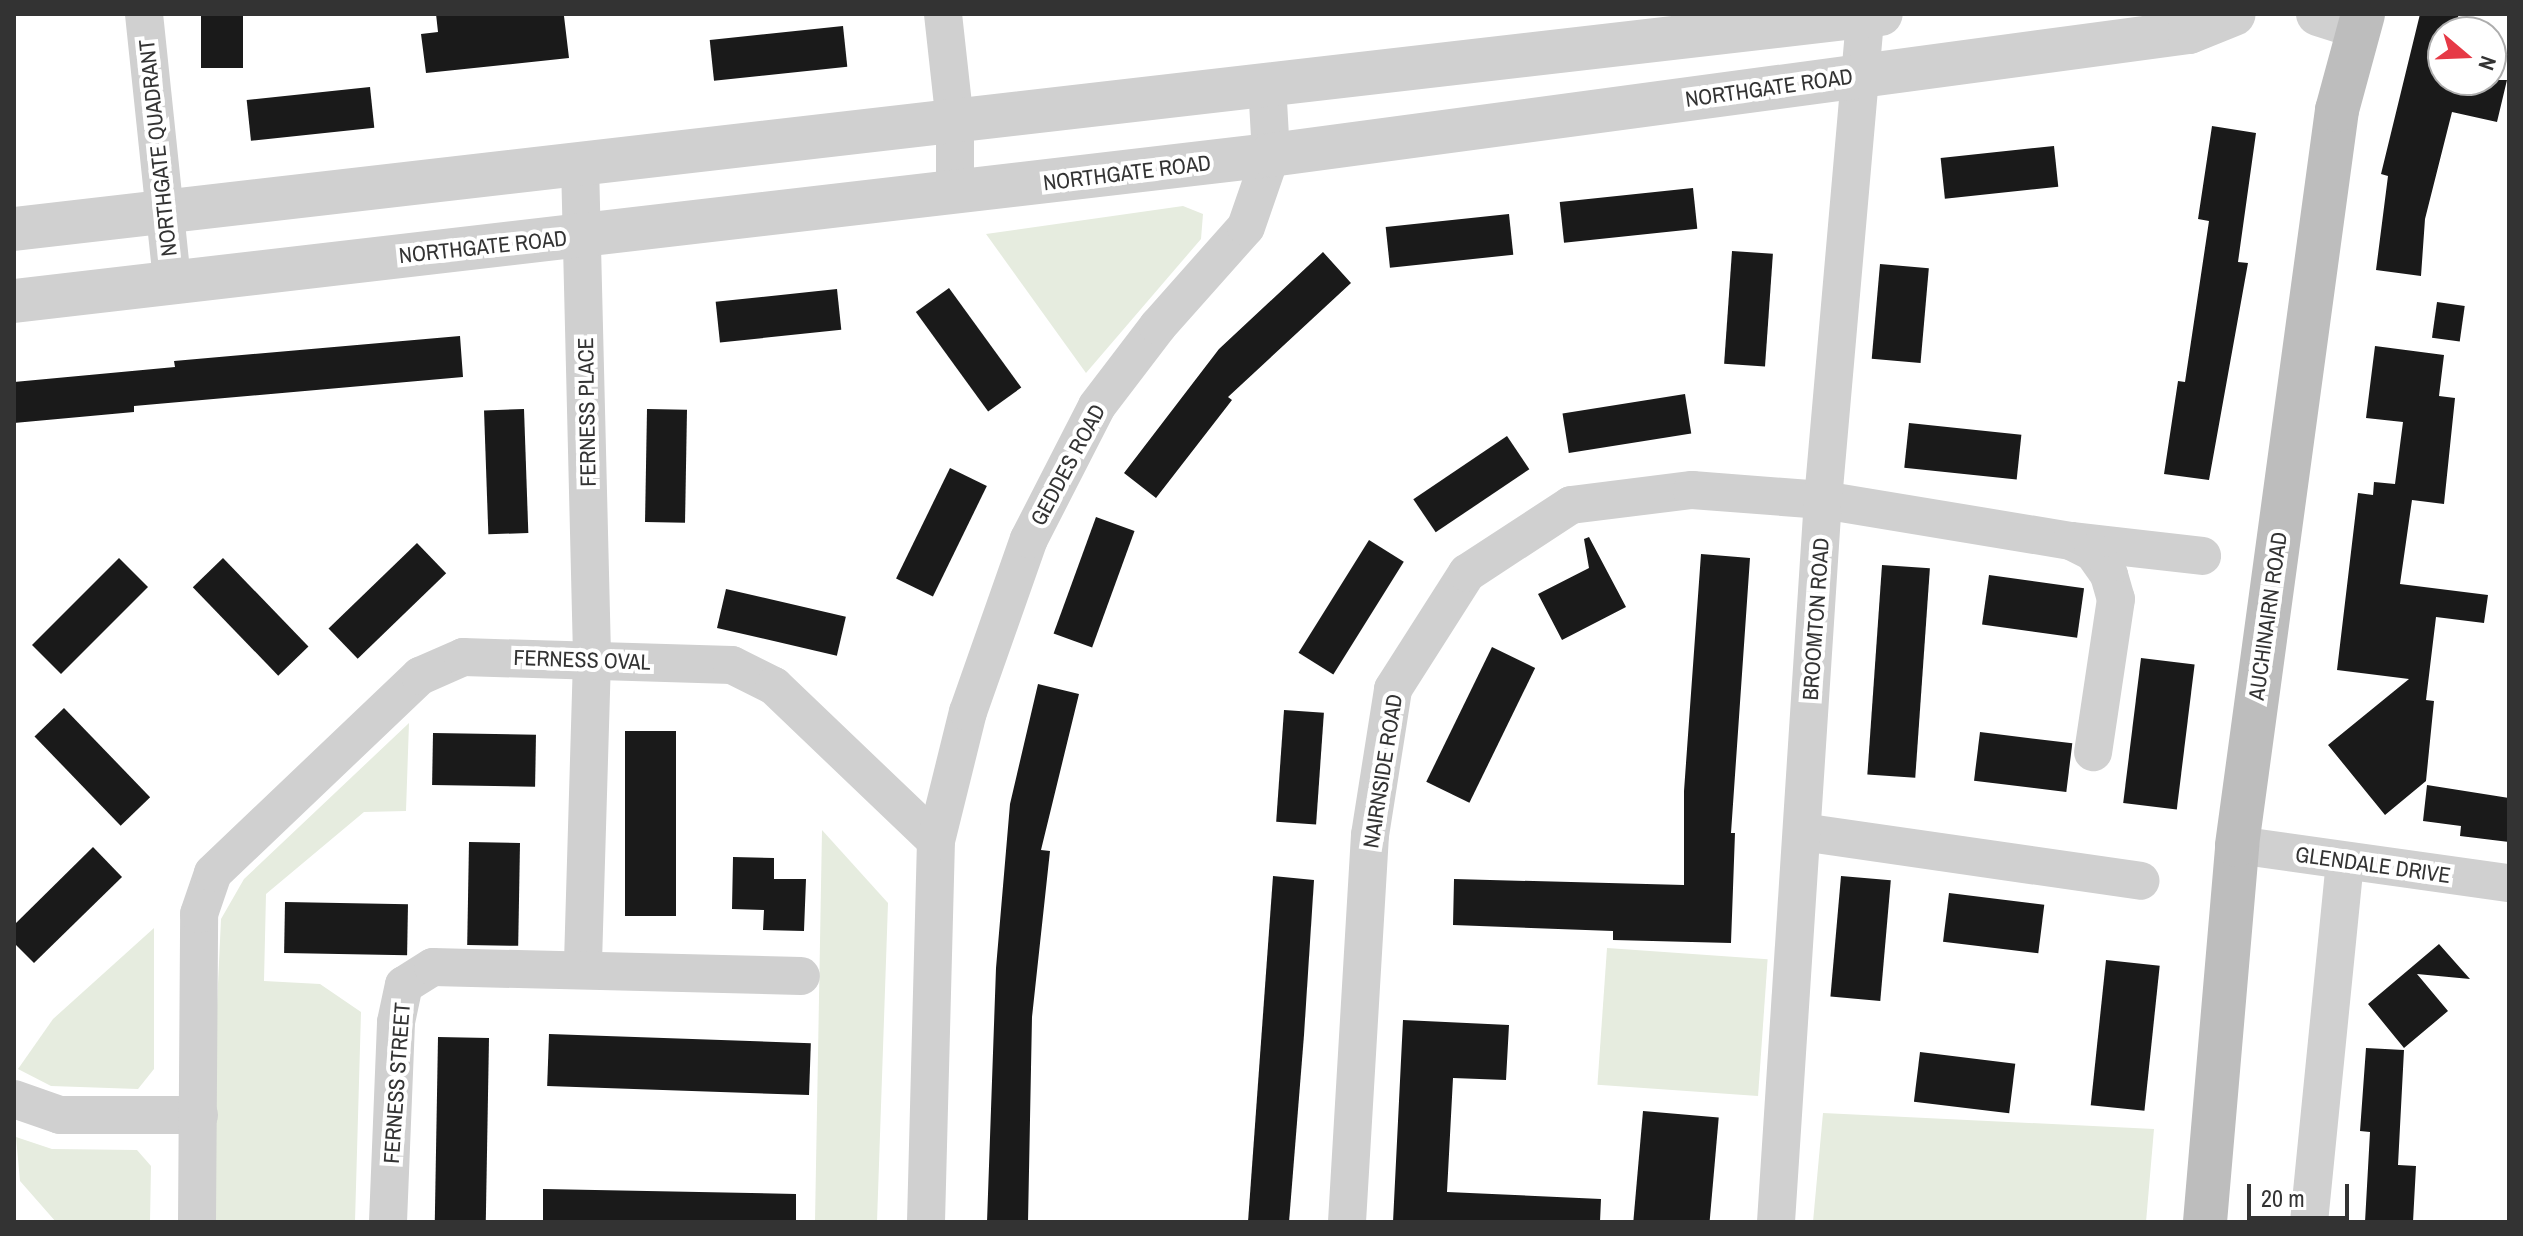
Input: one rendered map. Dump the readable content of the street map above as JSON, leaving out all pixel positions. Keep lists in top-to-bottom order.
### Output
{
  "streets": {
    "main road": ["AUCHINAIRN ROAD"],
    "street": [
      "NORTHGATE ROAD",
      "NORTHGATE QUADRANT",
      "FERNESS PLACE",
      "GEDDES ROAD",
      "BROOMTON ROAD",
      "FERNESS OVAL",
      "NAIRNSIDE ROAD",
      "GLENDALE DRIVE",
      "FERNESS STREET"
    ]
  },
  "crossings": [
    ["NORTHGATE ROAD", "NORTHGATE QUADRANT"],
    ["NORTHGATE ROAD", "FERNESS PLACE"],
    ["NORTHGATE ROAD", "GEDDES ROAD"],
    ["NORTHGATE ROAD", "BROOMTON ROAD"],
    ["FERNESS PLACE", "FERNESS OVAL"],
    ["GEDDES ROAD", "FERNESS OVAL"],
    ["AUCHINAIRN ROAD", "GLENDALE DRIVE"],
    ["BROOMTON ROAD", "NAIRNSIDE ROAD"]
  ],
  "scale_bar": "20 m",
  "north": "right"
}
